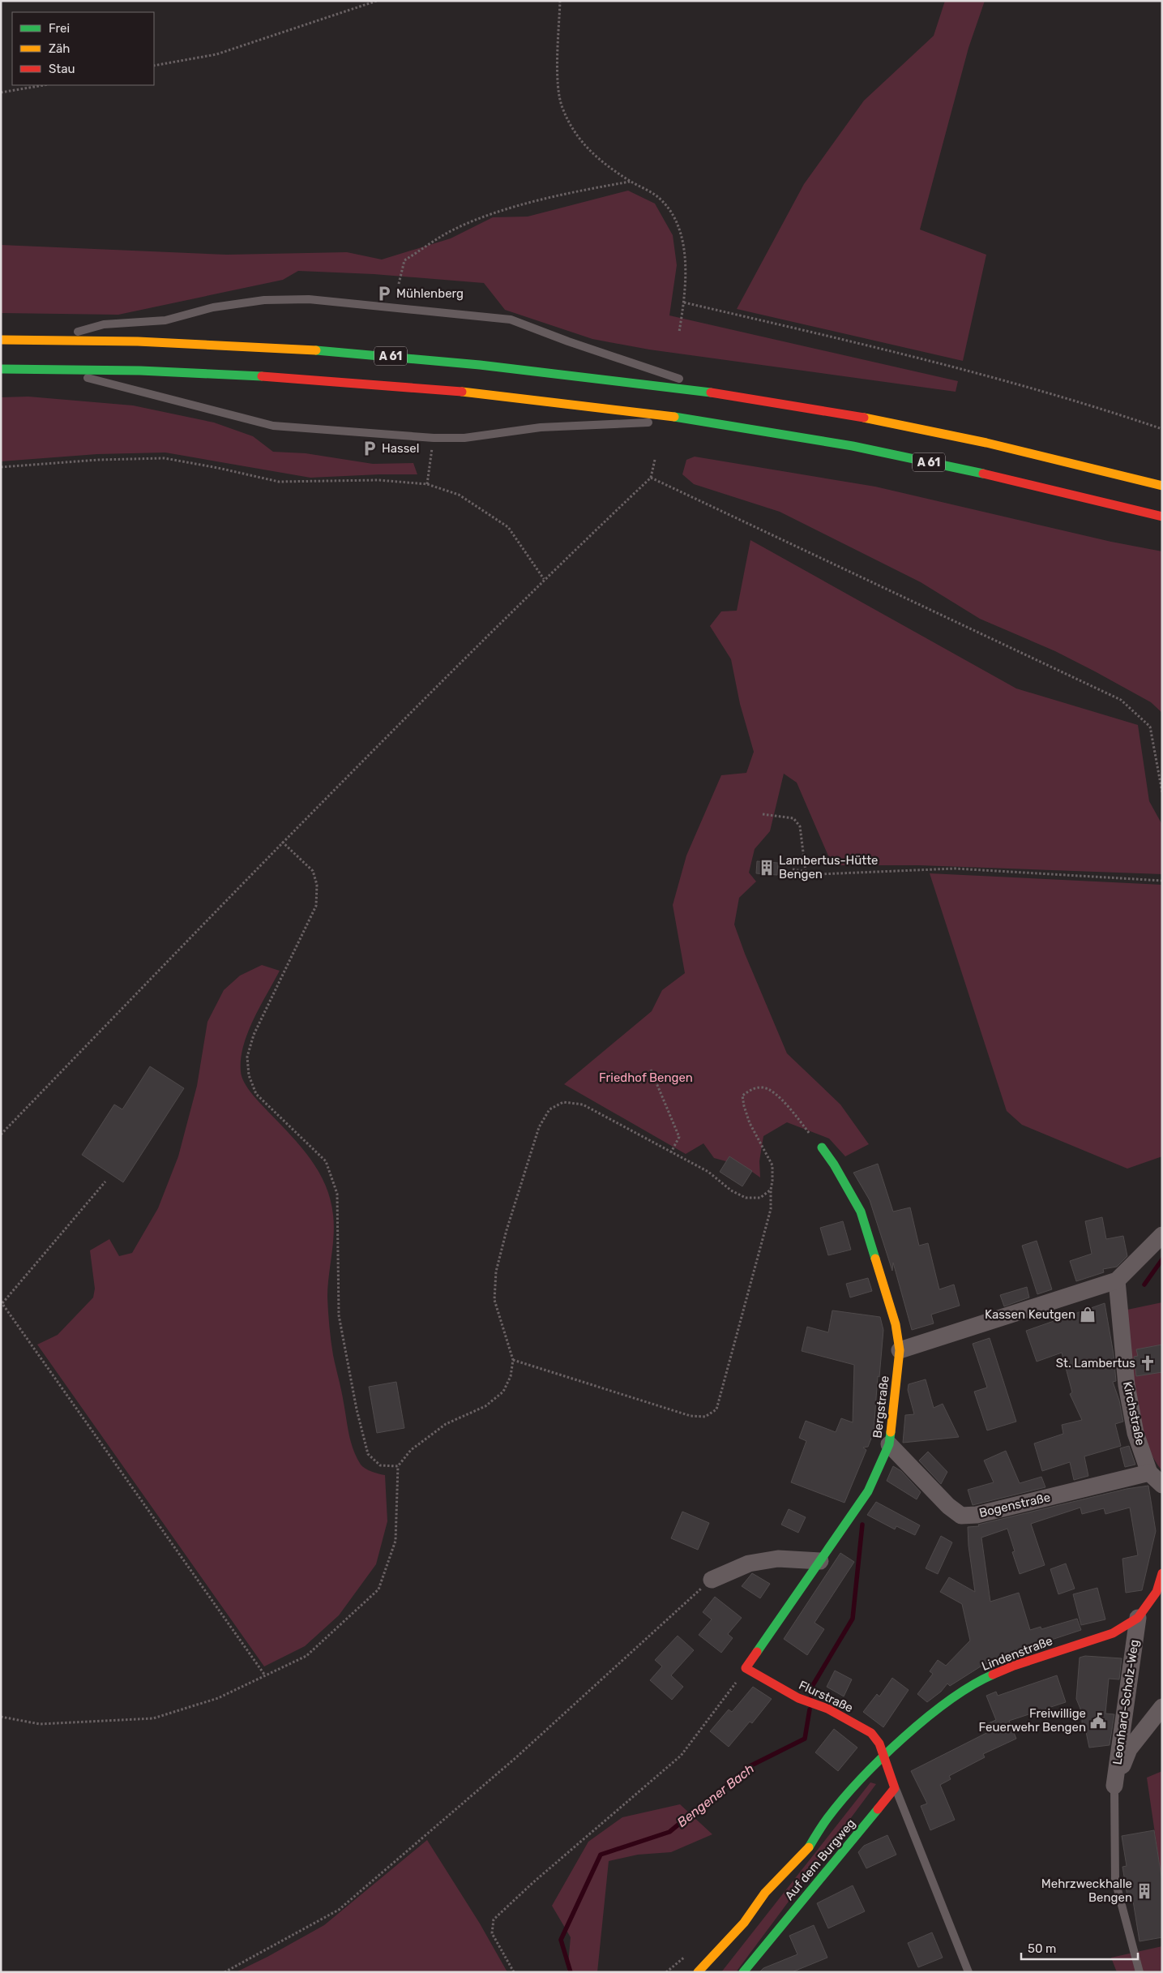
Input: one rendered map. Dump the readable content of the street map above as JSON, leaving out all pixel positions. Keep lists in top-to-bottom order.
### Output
{
  "streets": {
    "main road": [
      "A 61",
      "Bergstraße",
      "Lindenstraße",
      "Flurstraße",
      "Auf dem Burgweg"
    ],
    "street": ["Kirchstraße", "Bogenstraße", "Leonhard-Scholz-Weg"]
  },
  "crossings": [
    ["Bergstraße", "Bogenstraße"],
    ["Bergstraße", "Flurstraße"],
    ["Kirchstraße", "Bogenstraße"],
    ["Lindenstraße", "Flurstraße"],
    ["Lindenstraße", "Leonhard-Scholz-Weg"]
  ],
  "water": ["Bengener Bach"],
  "parks": ["Friedhof Bengen"],
  "places": {
    "parking": ["Mühlenberg", "Hassel"],
    "building": ["Lambertus-Hütte Bengen", "Mehrzweckhalle Bengen"],
    "shop": ["Kassen Keutgen"],
    "church": ["St. Lambertus"],
    "public building": ["Freiwillige Feuerwehr Bengen"]
  },
  "legend": ["Frei", "Zäh", "Stau"],
  "scale_bar": "50 m"
}
